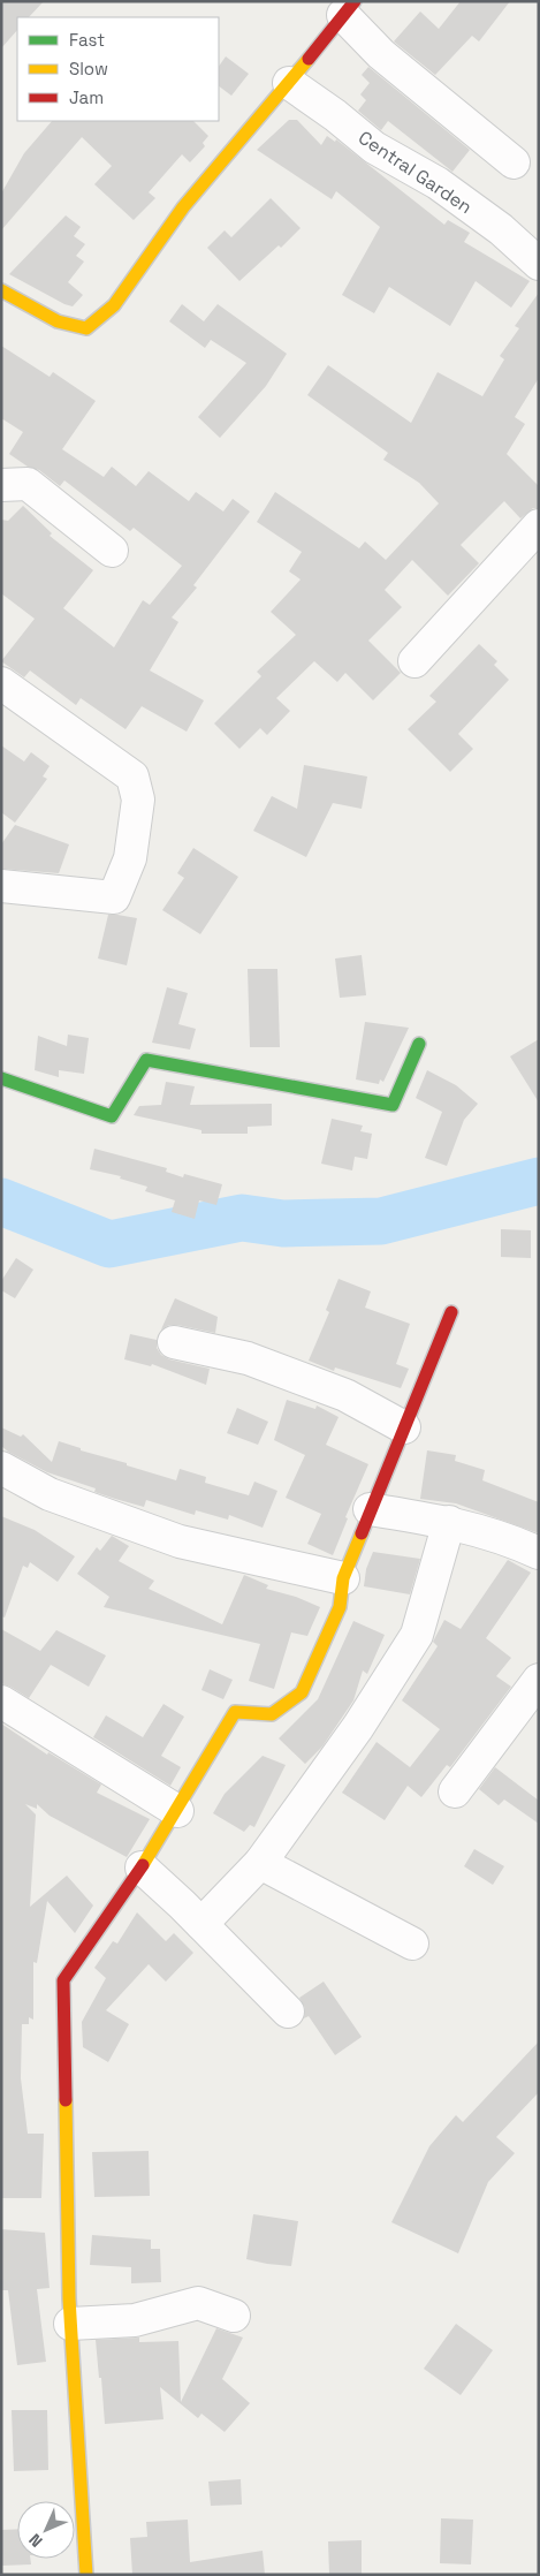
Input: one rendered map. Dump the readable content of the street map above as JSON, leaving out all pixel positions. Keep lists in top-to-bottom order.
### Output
{
  "streets": {
    "street": ["Central Garden"]
  },
  "legend": ["Fast", "Slow", "Jam"],
  "north": "bottom left"
}
